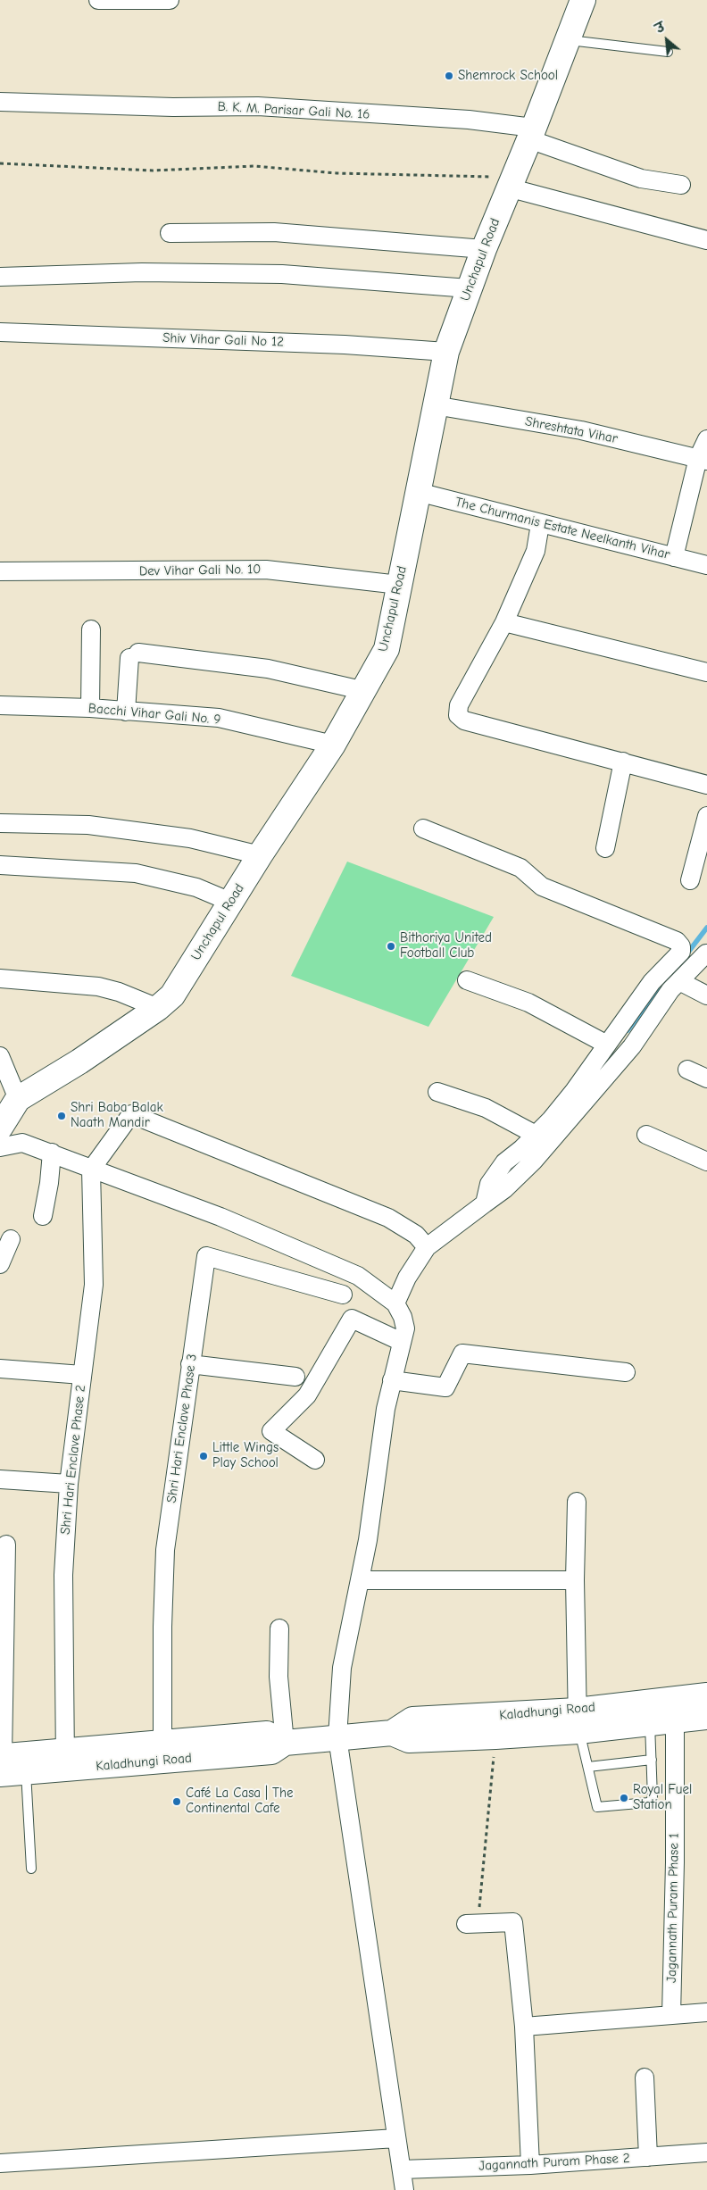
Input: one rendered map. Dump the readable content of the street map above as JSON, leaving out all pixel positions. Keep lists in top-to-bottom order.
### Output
{
  "streets": {
    "main road": ["Unchapul Road", "Kaladhungi Road"],
    "street": [
      "B. K. M. Parisar Gali No. 16",
      "Shiv Vihar Gali No 12",
      "Shreshtata Vihar",
      "The Churmanis Estate Neelkanth Vihar",
      "Dev Vihar Gali No. 10",
      "Bacchi Vihar Gali No. 9",
      "Shri Hari Enclave Phase 3",
      "Shri Hari Enclave Phase 2",
      "Jagannath Puram Phase 1",
      "Jagannath Puram Phase 2"
    ]
  },
  "crossings": [
    ["B. K. M. Parisar Gali No. 16", "Unchapul Road"],
    ["Unchapul Road", "Shiv Vihar Gali No 12"],
    ["Unchapul Road", "Shreshtata Vihar"],
    ["Unchapul Road", "The Churmanis Estate Neelkanth Vihar"],
    ["Unchapul Road", "Dev Vihar Gali No. 10"],
    ["Unchapul Road", "Bacchi Vihar Gali No. 9"],
    ["Shri Hari Enclave Phase 3", "Kaladhungi Road"],
    ["Shri Hari Enclave Phase 2", "Kaladhungi Road"],
    ["Kaladhungi Road", "Jagannath Puram Phase 1"]
  ],
  "places": [
    "Shemrock School",
    "Bithoriya United Football Club",
    "Shri Baba Balak Naath Mandir",
    "Little Wings Play School",
    "Royal Fuel Station",
    "Café La Casa | The Continental Cafe"
  ],
  "north": "top left"
}
